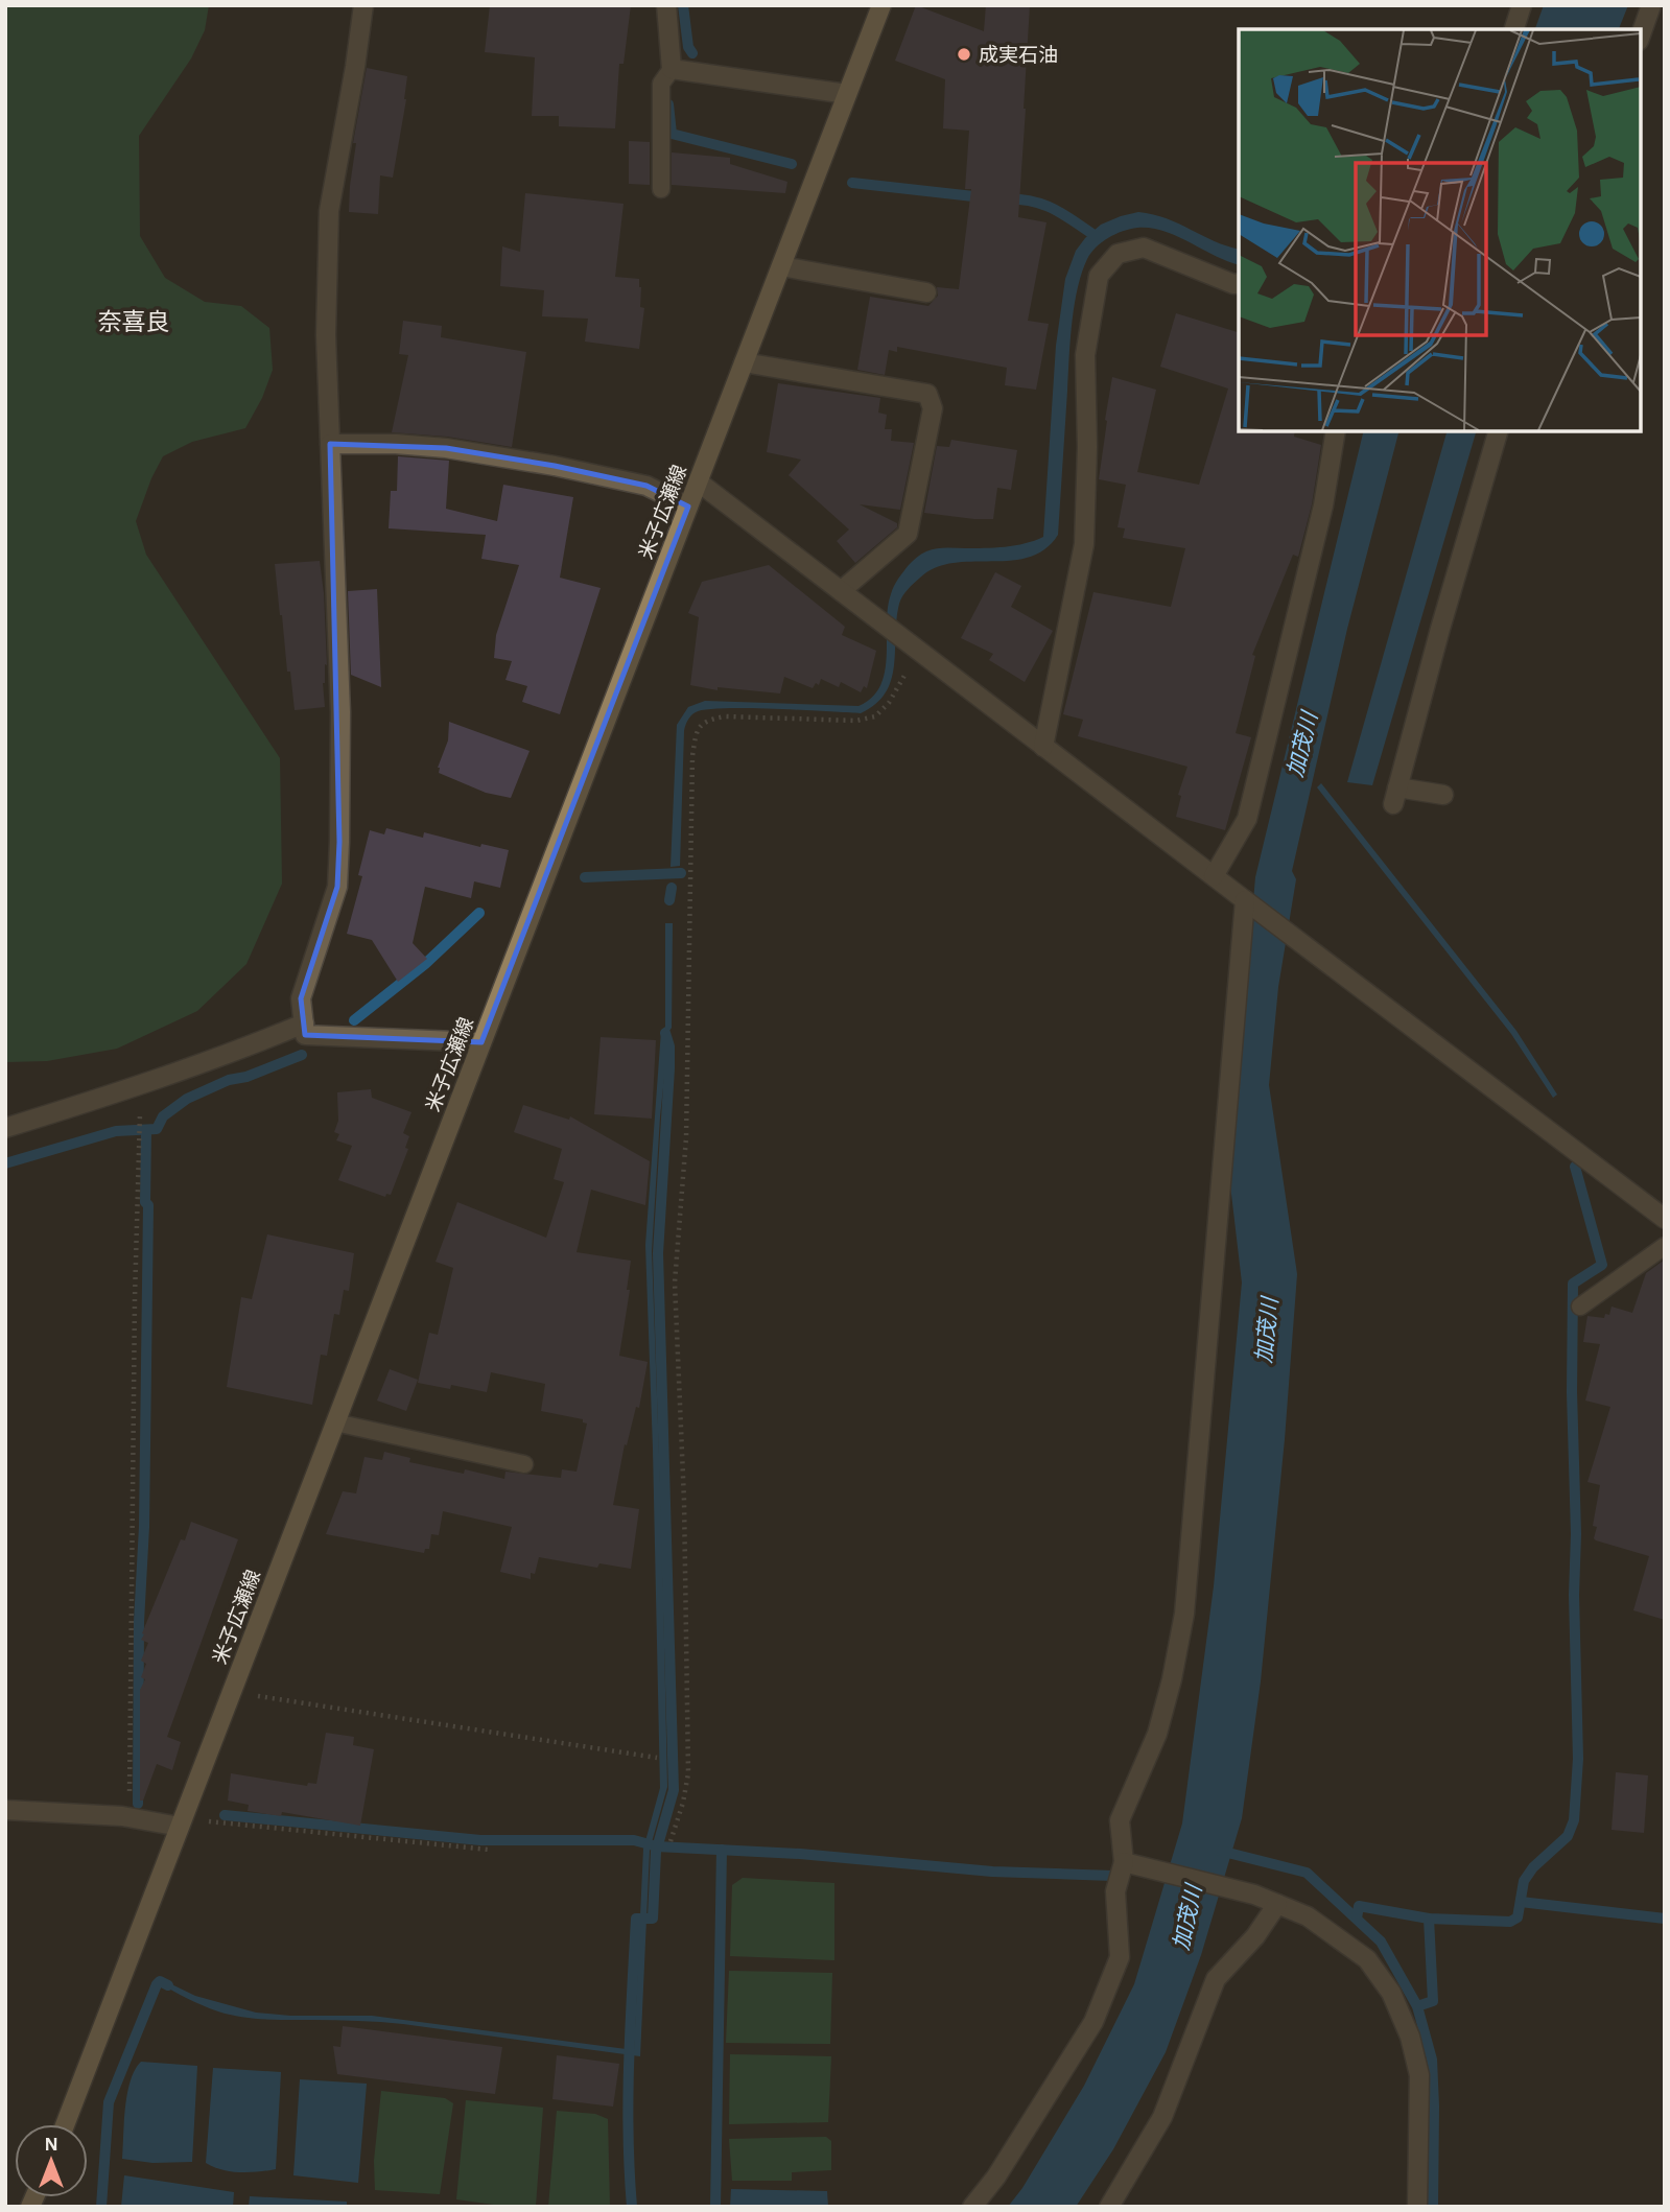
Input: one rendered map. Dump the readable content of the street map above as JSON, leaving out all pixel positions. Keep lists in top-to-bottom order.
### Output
{
  "streets": {
    "main road": ["米子広瀬線"]
  },
  "districts": ["奈喜良"],
  "water": ["加茂川"],
  "places": ["成実石油"],
  "north": "top"
}
